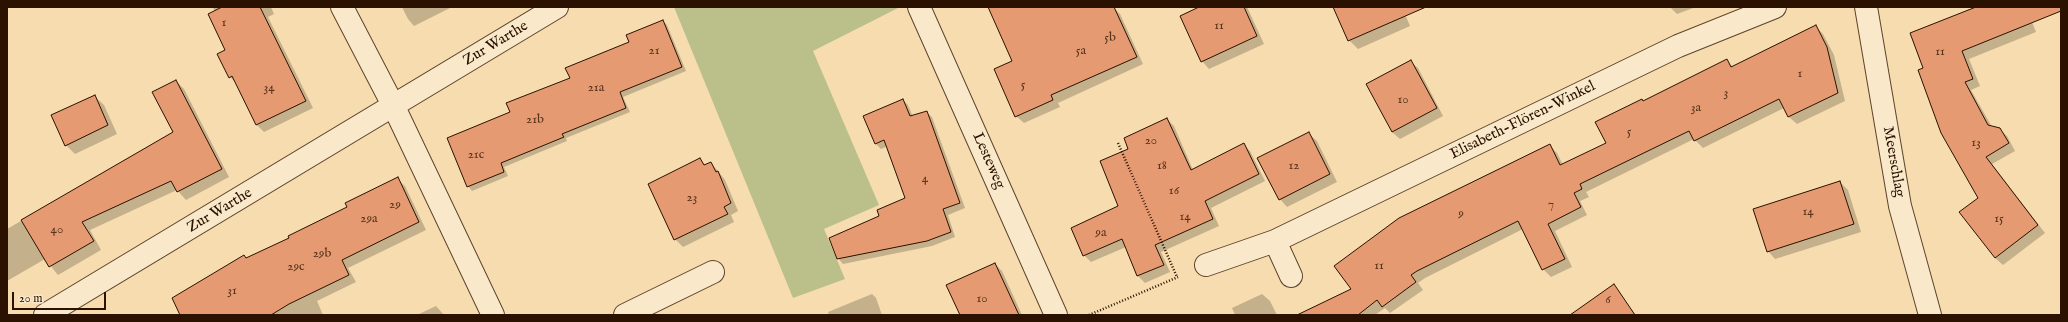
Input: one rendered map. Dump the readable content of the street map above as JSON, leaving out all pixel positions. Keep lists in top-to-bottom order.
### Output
{
  "streets": {
    "street": [
      "Zur Warthe",
      "Elisabeth-Flören-Winkel",
      "Lesteweg",
      "Meerschlag"
    ]
  },
  "house_numbers": [
    "1",
    "11",
    "5b",
    "21",
    "5a",
    "11",
    "1",
    "5",
    "34",
    "21a",
    "3",
    "10",
    "3a",
    "21b",
    "5",
    "20",
    "13",
    "21c",
    "18",
    "12",
    "4",
    "16",
    "23",
    "29",
    "7",
    "14",
    "9",
    "14",
    "29a",
    "15",
    "40",
    "9a",
    "29b",
    "11",
    "29c",
    "31",
    "10",
    "6"
  ],
  "scale_bar": "20 m"
}
